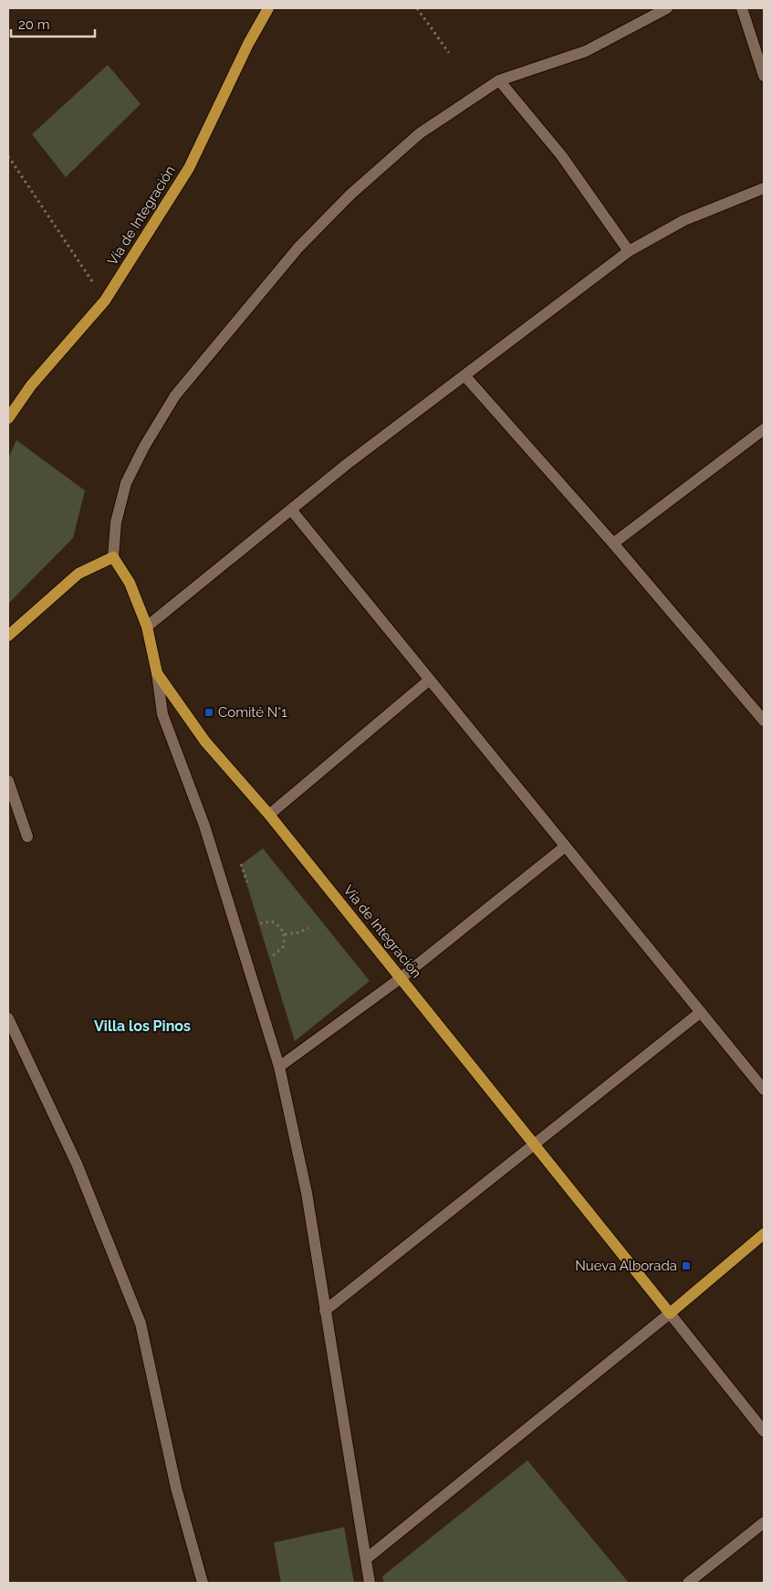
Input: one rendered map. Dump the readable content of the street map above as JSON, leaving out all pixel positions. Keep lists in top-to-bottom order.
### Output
{
  "streets": {
    "main road": ["Vía de Integración"]
  },
  "districts": ["Villa los Pinos"],
  "places": {
    "transit": ["Comité N°1", "Nueva Alborada"]
  },
  "scale_bar": "20 m"
}
